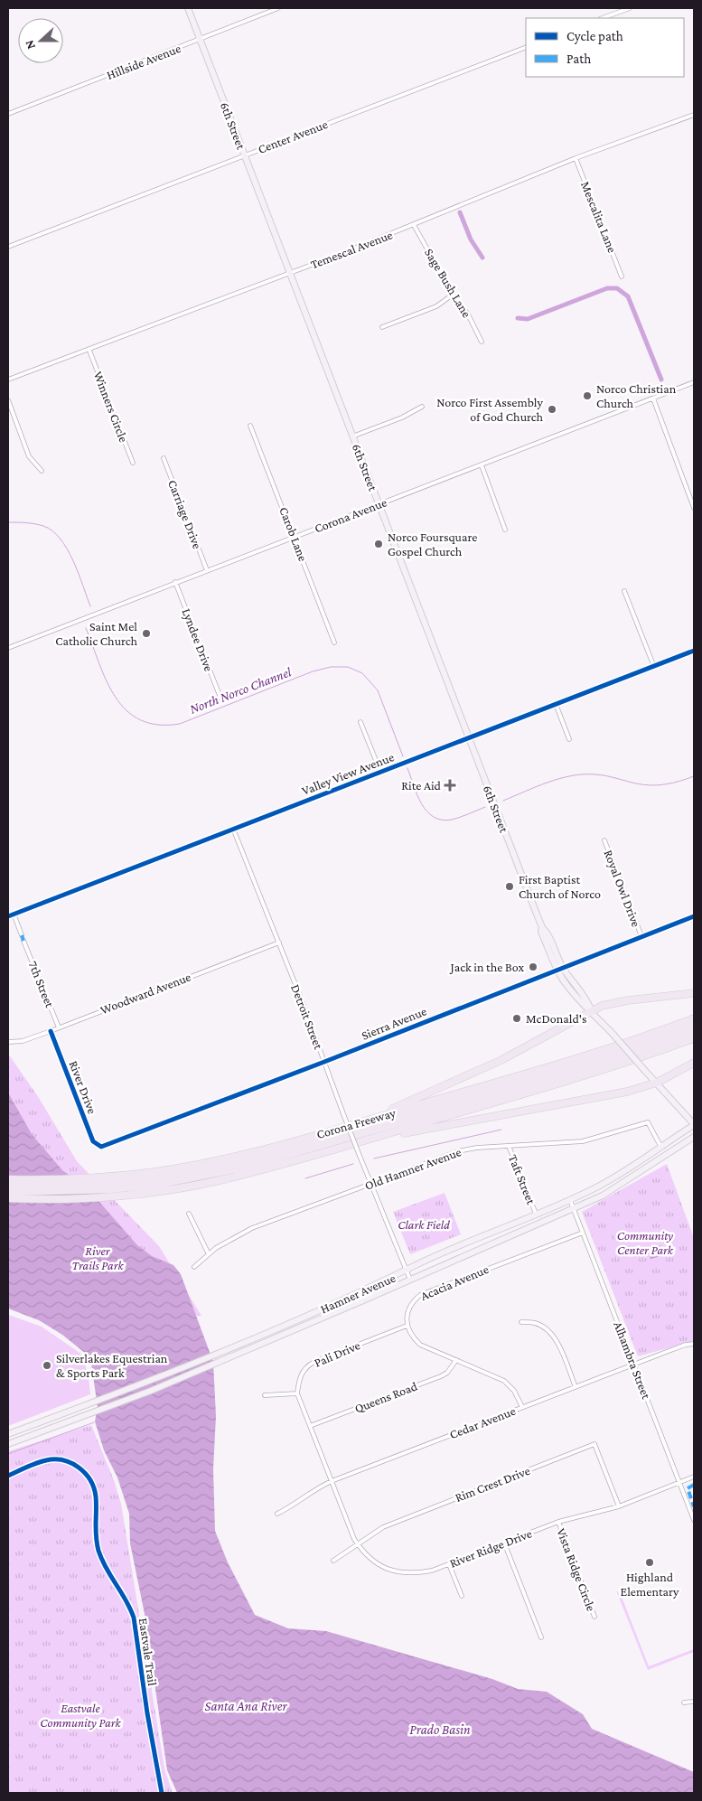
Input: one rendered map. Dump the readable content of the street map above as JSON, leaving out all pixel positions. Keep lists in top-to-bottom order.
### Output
{
  "streets": {
    "highway": ["Corona Freeway"],
    "main road": ["6th Street", "Hamner Avenue"],
    "street": [
      "Hillside Avenue",
      "Center Avenue",
      "Mescalita Lane",
      "Temescal Avenue",
      "Sage Bush Lane",
      "Winners Circle",
      "Carriage Drive",
      "Corona Avenue",
      "Carob Lane",
      "Lyndee Drive",
      "Valley View Avenue",
      "Royal Owl Drive",
      "7th Street",
      "Woodward Avenue",
      "Detroit Street",
      "Sierra Avenue",
      "River Drive",
      "Old Hamner Avenue",
      "Taft Street",
      "Acacia Avenue",
      "Pali Drive",
      "Alhambra Street",
      "Queens Road",
      "Cedar Avenue",
      "Rim Crest Drive",
      "River Ridge Drive",
      "Vista Ridge Circle"
    ],
    "cycle path": ["Eastvale Trail"]
  },
  "crossings": [
    ["Hillside Avenue", "6th Street"],
    ["6th Street", "Center Avenue"],
    ["6th Street", "Temescal Avenue"],
    ["6th Street", "Corona Avenue"],
    ["6th Street", "Valley View Avenue"],
    ["6th Street", "Sierra Avenue"],
    ["6th Street", "Hamner Avenue"],
    ["Mescalita Lane", "Temescal Avenue"],
    ["Temescal Avenue", "Sage Bush Lane"],
    ["Temescal Avenue", "Winners Circle"],
    ["Carriage Drive", "Corona Avenue"],
    ["Corona Avenue", "Carob Lane"],
    ["Corona Avenue", "Lyndee Drive"],
    ["Valley View Avenue", "Detroit Street"],
    ["Royal Owl Drive", "Sierra Avenue"],
    ["7th Street", "Woodward Avenue"],
    ["Woodward Avenue", "Detroit Street"],
    ["Woodward Avenue", "River Drive"],
    ["Detroit Street", "Sierra Avenue"],
    ["Detroit Street", "Old Hamner Avenue"],
    ["Detroit Street", "Hamner Avenue"],
    ["Sierra Avenue", "River Drive"],
    ["Old Hamner Avenue", "Taft Street"],
    ["Old Hamner Avenue", "Hamner Avenue"],
    ["Taft Street", "Hamner Avenue"],
    ["Acacia Avenue", "Pali Drive"],
    ["Acacia Avenue", "Alhambra Street"],
    ["Hamner Avenue", "Alhambra Street"],
    ["Alhambra Street", "Cedar Avenue"],
    ["Alhambra Street", "River Ridge Drive"],
    ["Cedar Avenue", "River Ridge Drive"],
    ["Rim Crest Drive", "River Ridge Drive"],
    ["River Ridge Drive", "Vista Ridge Circle"]
  ],
  "water": ["North Norco Channel", "Santa Ana River", "Prado Basin"],
  "parks": [
    "Clark Field",
    "Community Center Park",
    "River Trails Park",
    "Eastvale Community Park"
  ],
  "places": {
    "other": [
      "Norco Christian Church",
      "Norco First Assembly of God Church",
      "Norco Foursquare Gospel Church",
      "Saint Mel Catholic Church",
      "First Baptist Church of Norco",
      "Jack in the Box",
      "McDonald's",
      "Silverlakes Equestrian & Sports Park",
      "Highland Elementary"
    ],
    "health": ["Rite Aid"]
  },
  "legend": ["Cycle path", "Path"],
  "north": "left"
}
